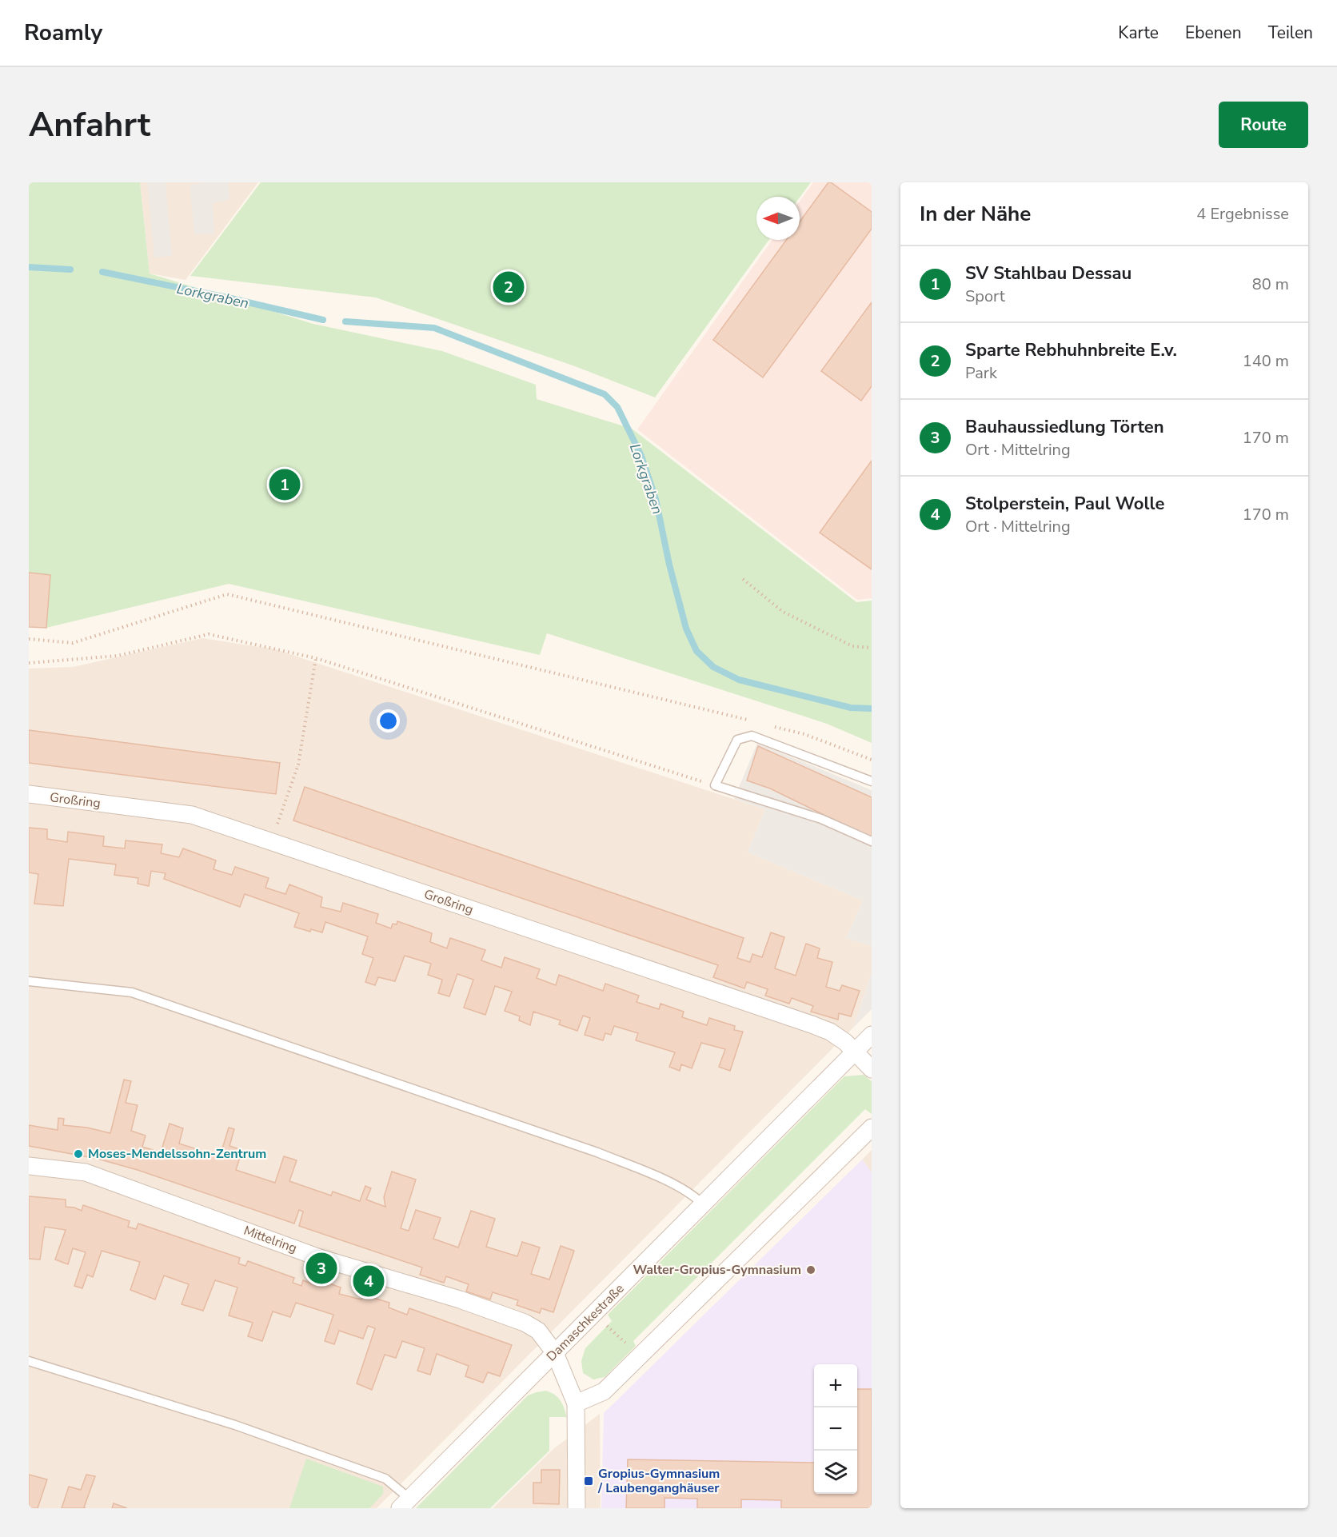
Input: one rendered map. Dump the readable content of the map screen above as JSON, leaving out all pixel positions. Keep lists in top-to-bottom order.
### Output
{
  "streets": {
    "street": ["Großring", "Mittelring", "Damaschkestraße"]
  },
  "crossings": [
    ["Großring", "Damaschkestraße"],
    ["Mittelring", "Damaschkestraße"]
  ],
  "water": ["Lorkgraben"],
  "places": {
    "other": ["Moses-Mendelssohn-Zentrum", "Walter-Gropius-Gymnasium"],
    "transit": ["Gropius-Gymnasium / Laubenganghäuser"]
  },
  "north": "left",
  "page": {
    "header": "Roamly",
    "nav": ["Karte", "Ebenen", "Teilen"],
    "buttons": "Route",
    "title": "Anfahrt",
    "heading": ["In der Nähe", "4 Ergebnisse"],
    "list": [
      {
        "mark": "1",
        "name": "SV Stahlbau Dessau",
        "note": "Sport",
        "value": "80 m"
      },
      {
        "mark": "2",
        "name": "Sparte Rebhuhnbreite E.v.",
        "note": "Park",
        "value": "140 m"
      },
      {
        "mark": "3",
        "name": "Bauhaussiedlung Törten",
        "note": "Ort · Mittelring",
        "value": "170 m"
      },
      {
        "mark": "4",
        "name": "Stolperstein, Paul Wolle",
        "note": "Ort · Mittelring",
        "value": "170 m"
      }
    ],
    "pins": [
      "2",
      "1",
      "3",
      "4"
    ],
    "map_buttons": ["+", "−"]
  }
}
